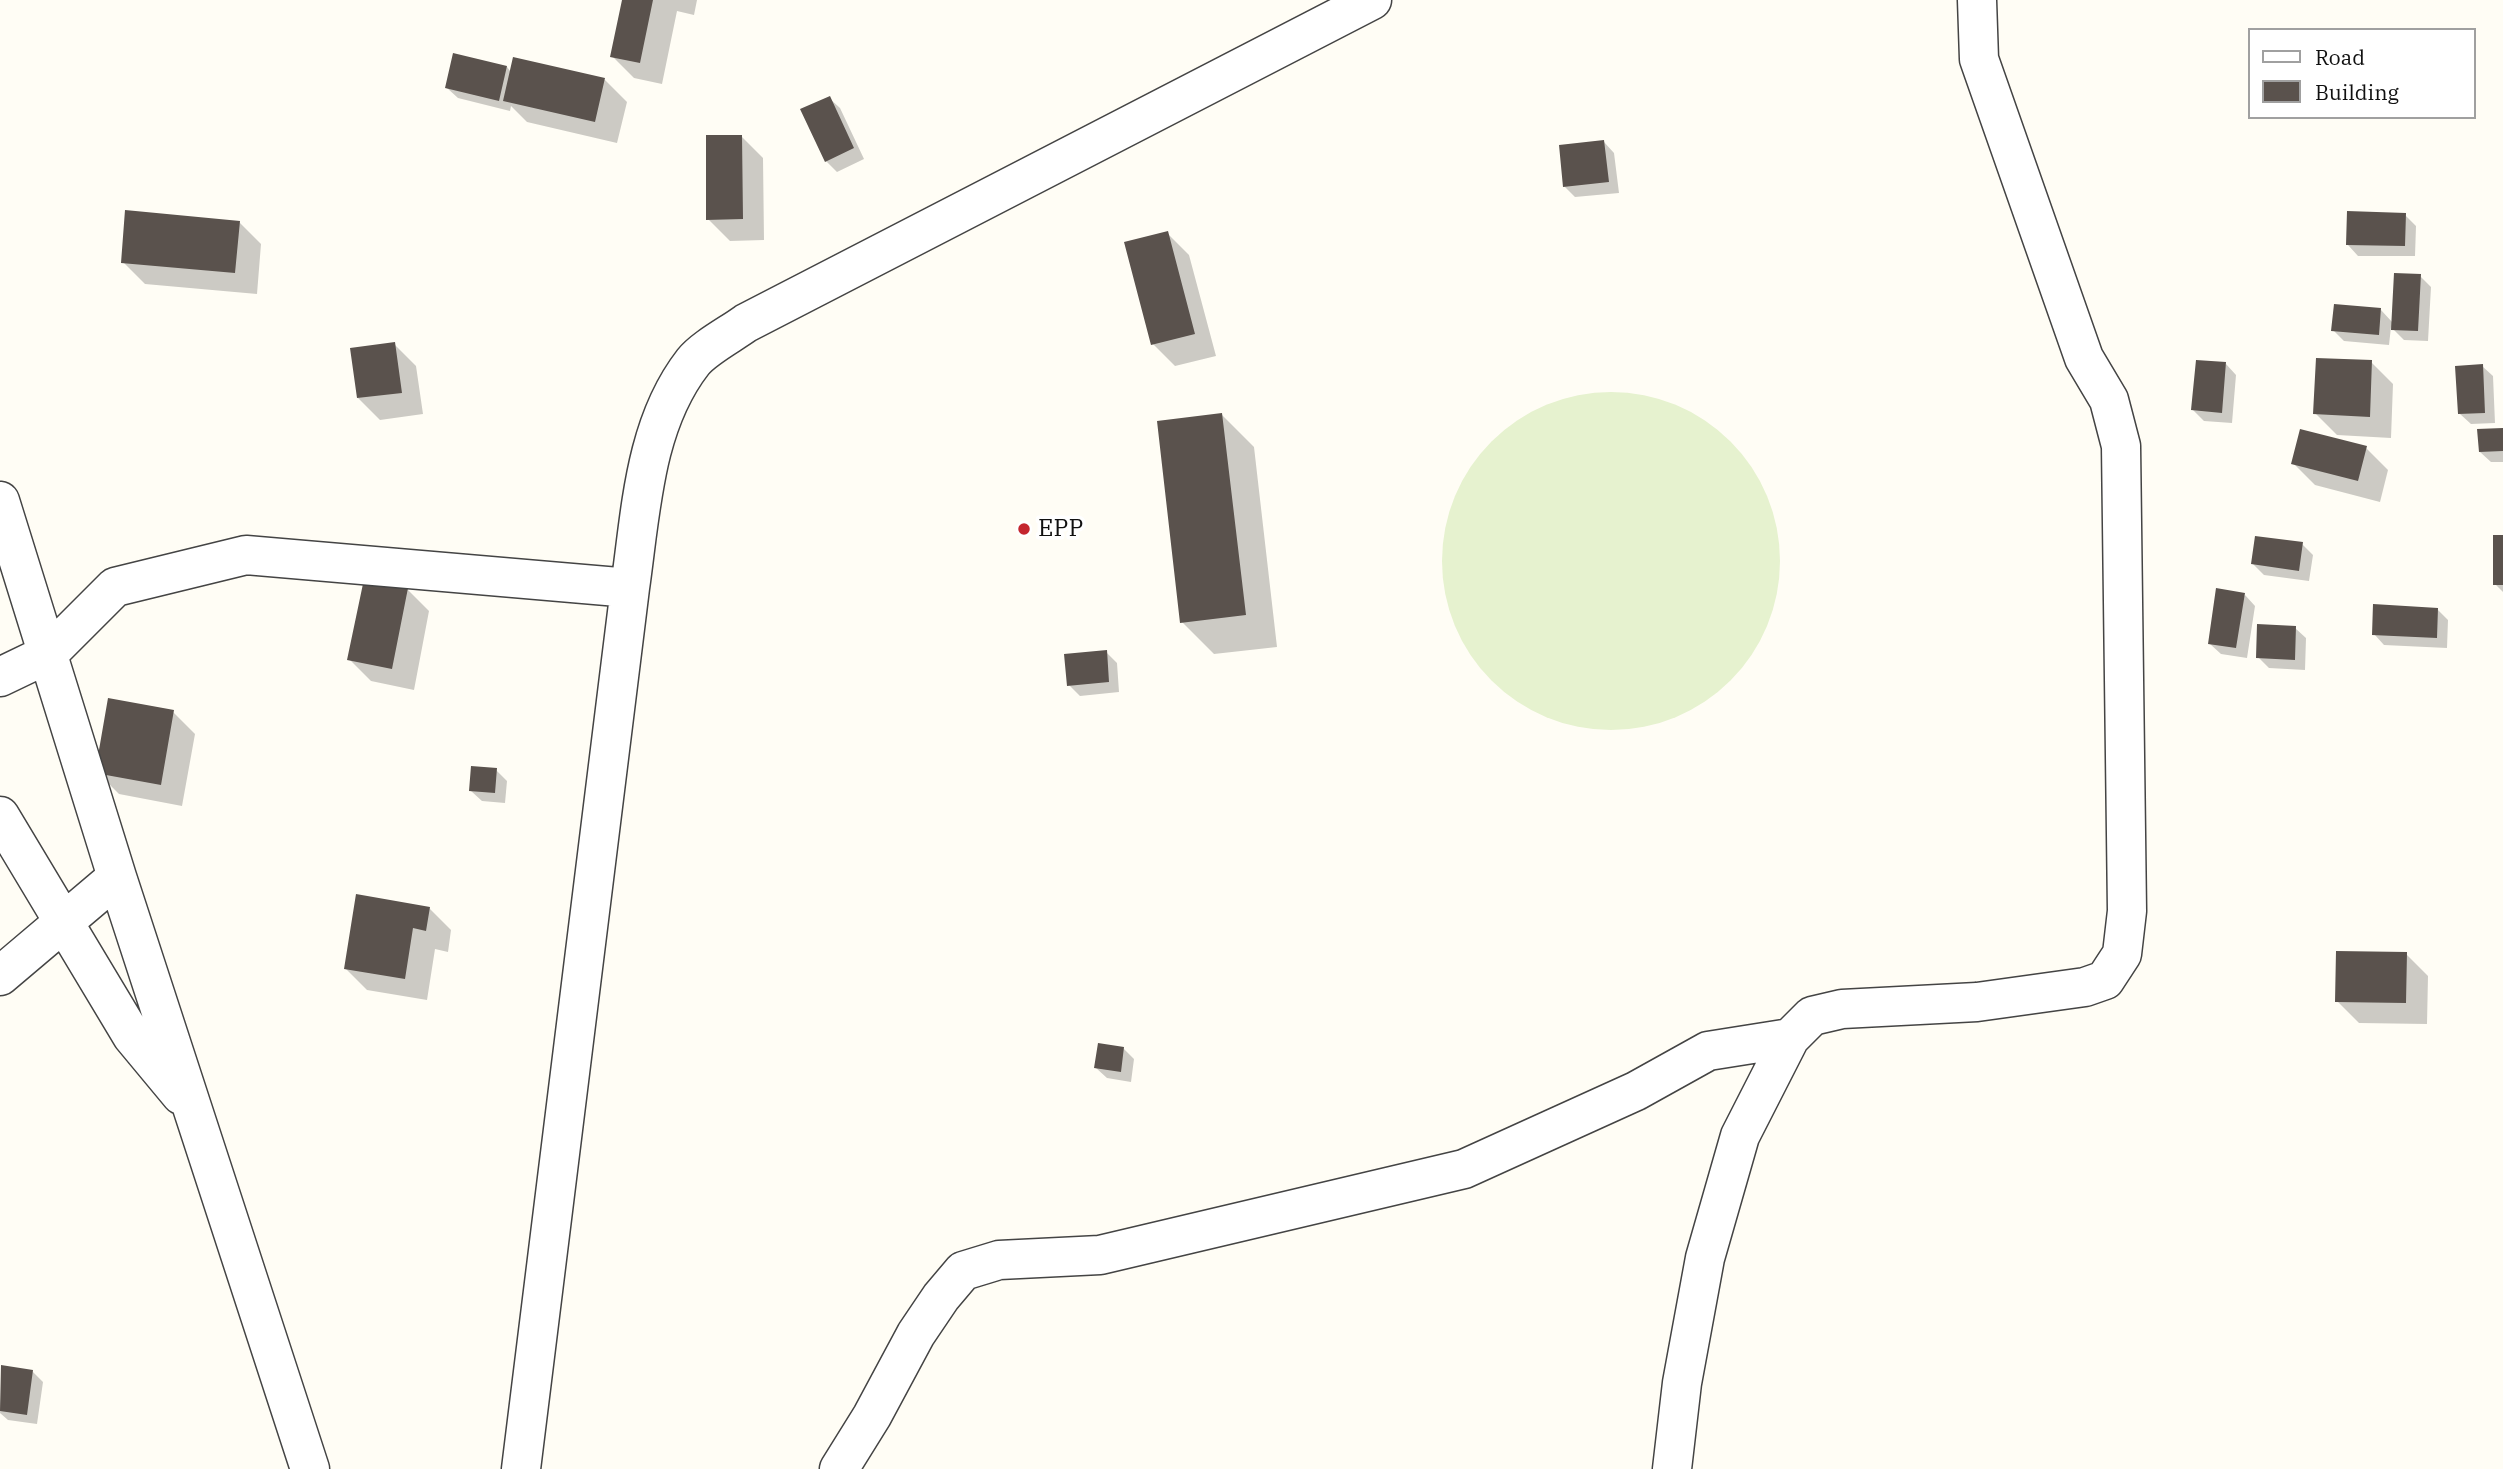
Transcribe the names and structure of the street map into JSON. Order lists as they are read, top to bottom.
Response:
{
  "places": ["EPP"],
  "legend": ["Road", "Building"]
}
